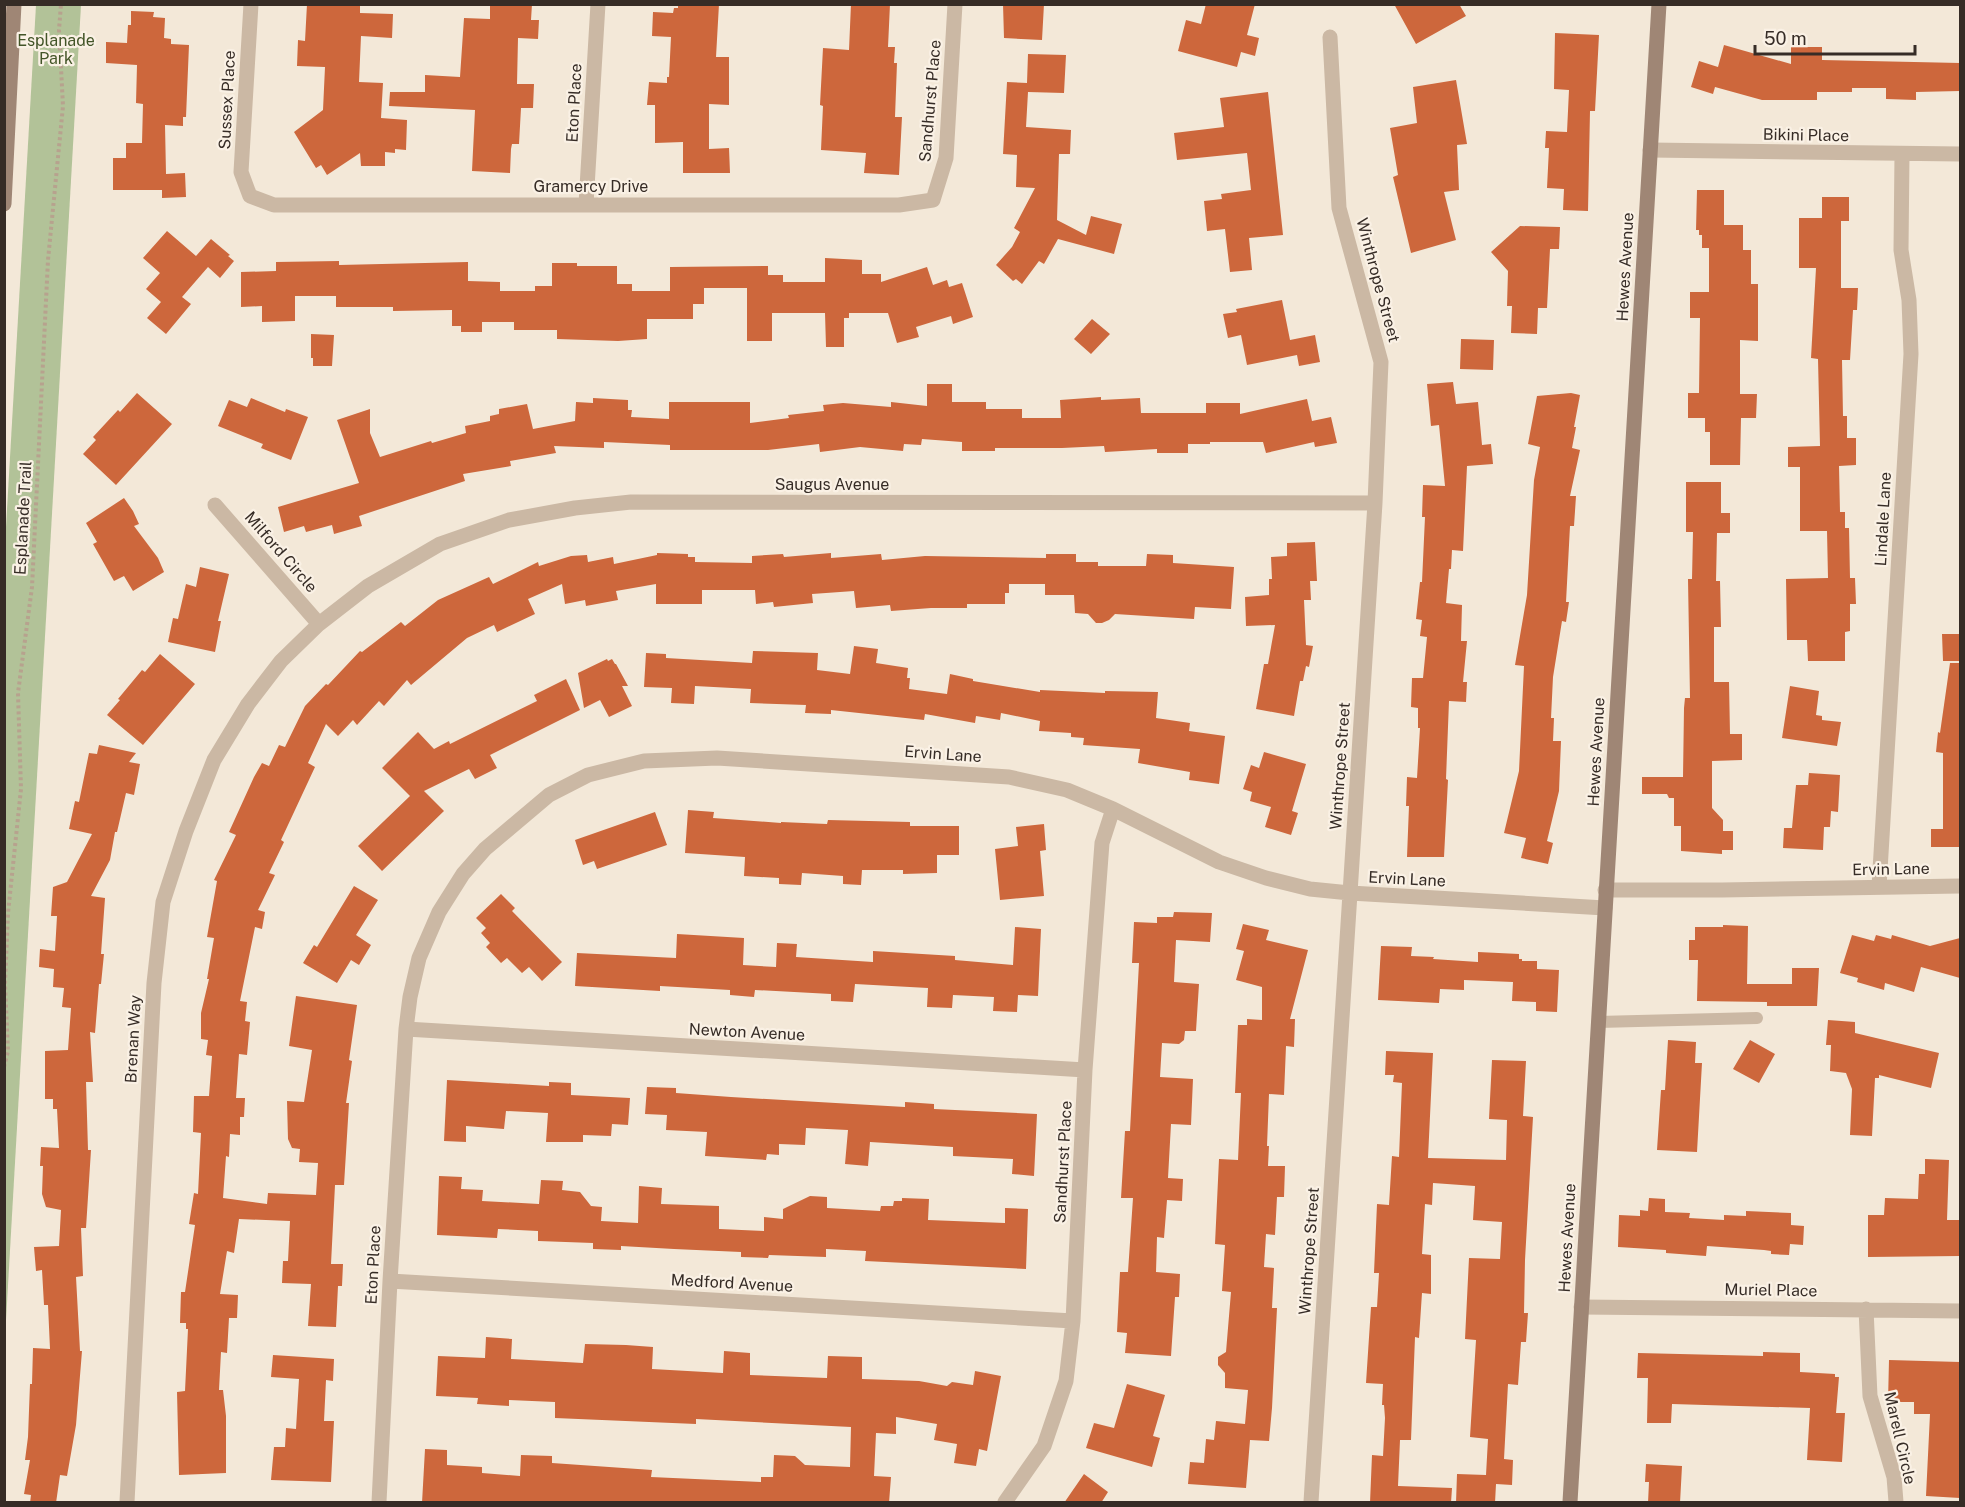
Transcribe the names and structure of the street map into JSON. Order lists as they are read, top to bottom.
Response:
{
  "streets": {
    "street": [
      "Sussex Place",
      "Sandhurst Place",
      "Eton Place",
      "Bikini Place",
      "Gramercy Drive",
      "Hewes Avenue",
      "Winthrope Street",
      "Saugus Avenue",
      "Lindale Lane",
      "Milford Circle",
      "Ervin Lane",
      "Newton Avenue",
      "Brenan Way",
      "Medford Avenue",
      "Muriel Place",
      "Marell Circle"
    ],
    "path": ["Esplanade Trail"]
  },
  "crossings": [
    ["Sussex Place", "Gramercy Drive"],
    ["Sandhurst Place", "Gramercy Drive"],
    ["Sandhurst Place", "Ervin Lane"],
    ["Sandhurst Place", "Newton Avenue"],
    ["Sandhurst Place", "Medford Avenue"],
    ["Eton Place", "Gramercy Drive"],
    ["Eton Place", "Ervin Lane"],
    ["Eton Place", "Newton Avenue"],
    ["Eton Place", "Medford Avenue"],
    ["Bikini Place", "Hewes Avenue"],
    ["Bikini Place", "Lindale Lane"],
    ["Hewes Avenue", "Ervin Lane"],
    ["Hewes Avenue", "Muriel Place"],
    ["Winthrope Street", "Saugus Avenue"],
    ["Winthrope Street", "Ervin Lane"],
    ["Saugus Avenue", "Milford Circle"],
    ["Saugus Avenue", "Brenan Way"],
    ["Lindale Lane", "Ervin Lane"],
    ["Milford Circle", "Brenan Way"],
    ["Ervin Lane", "Newton Avenue"],
    ["Muriel Place", "Marell Circle"]
  ],
  "parks": ["Esplanade Park"],
  "scale_bar": "50 m"
}
